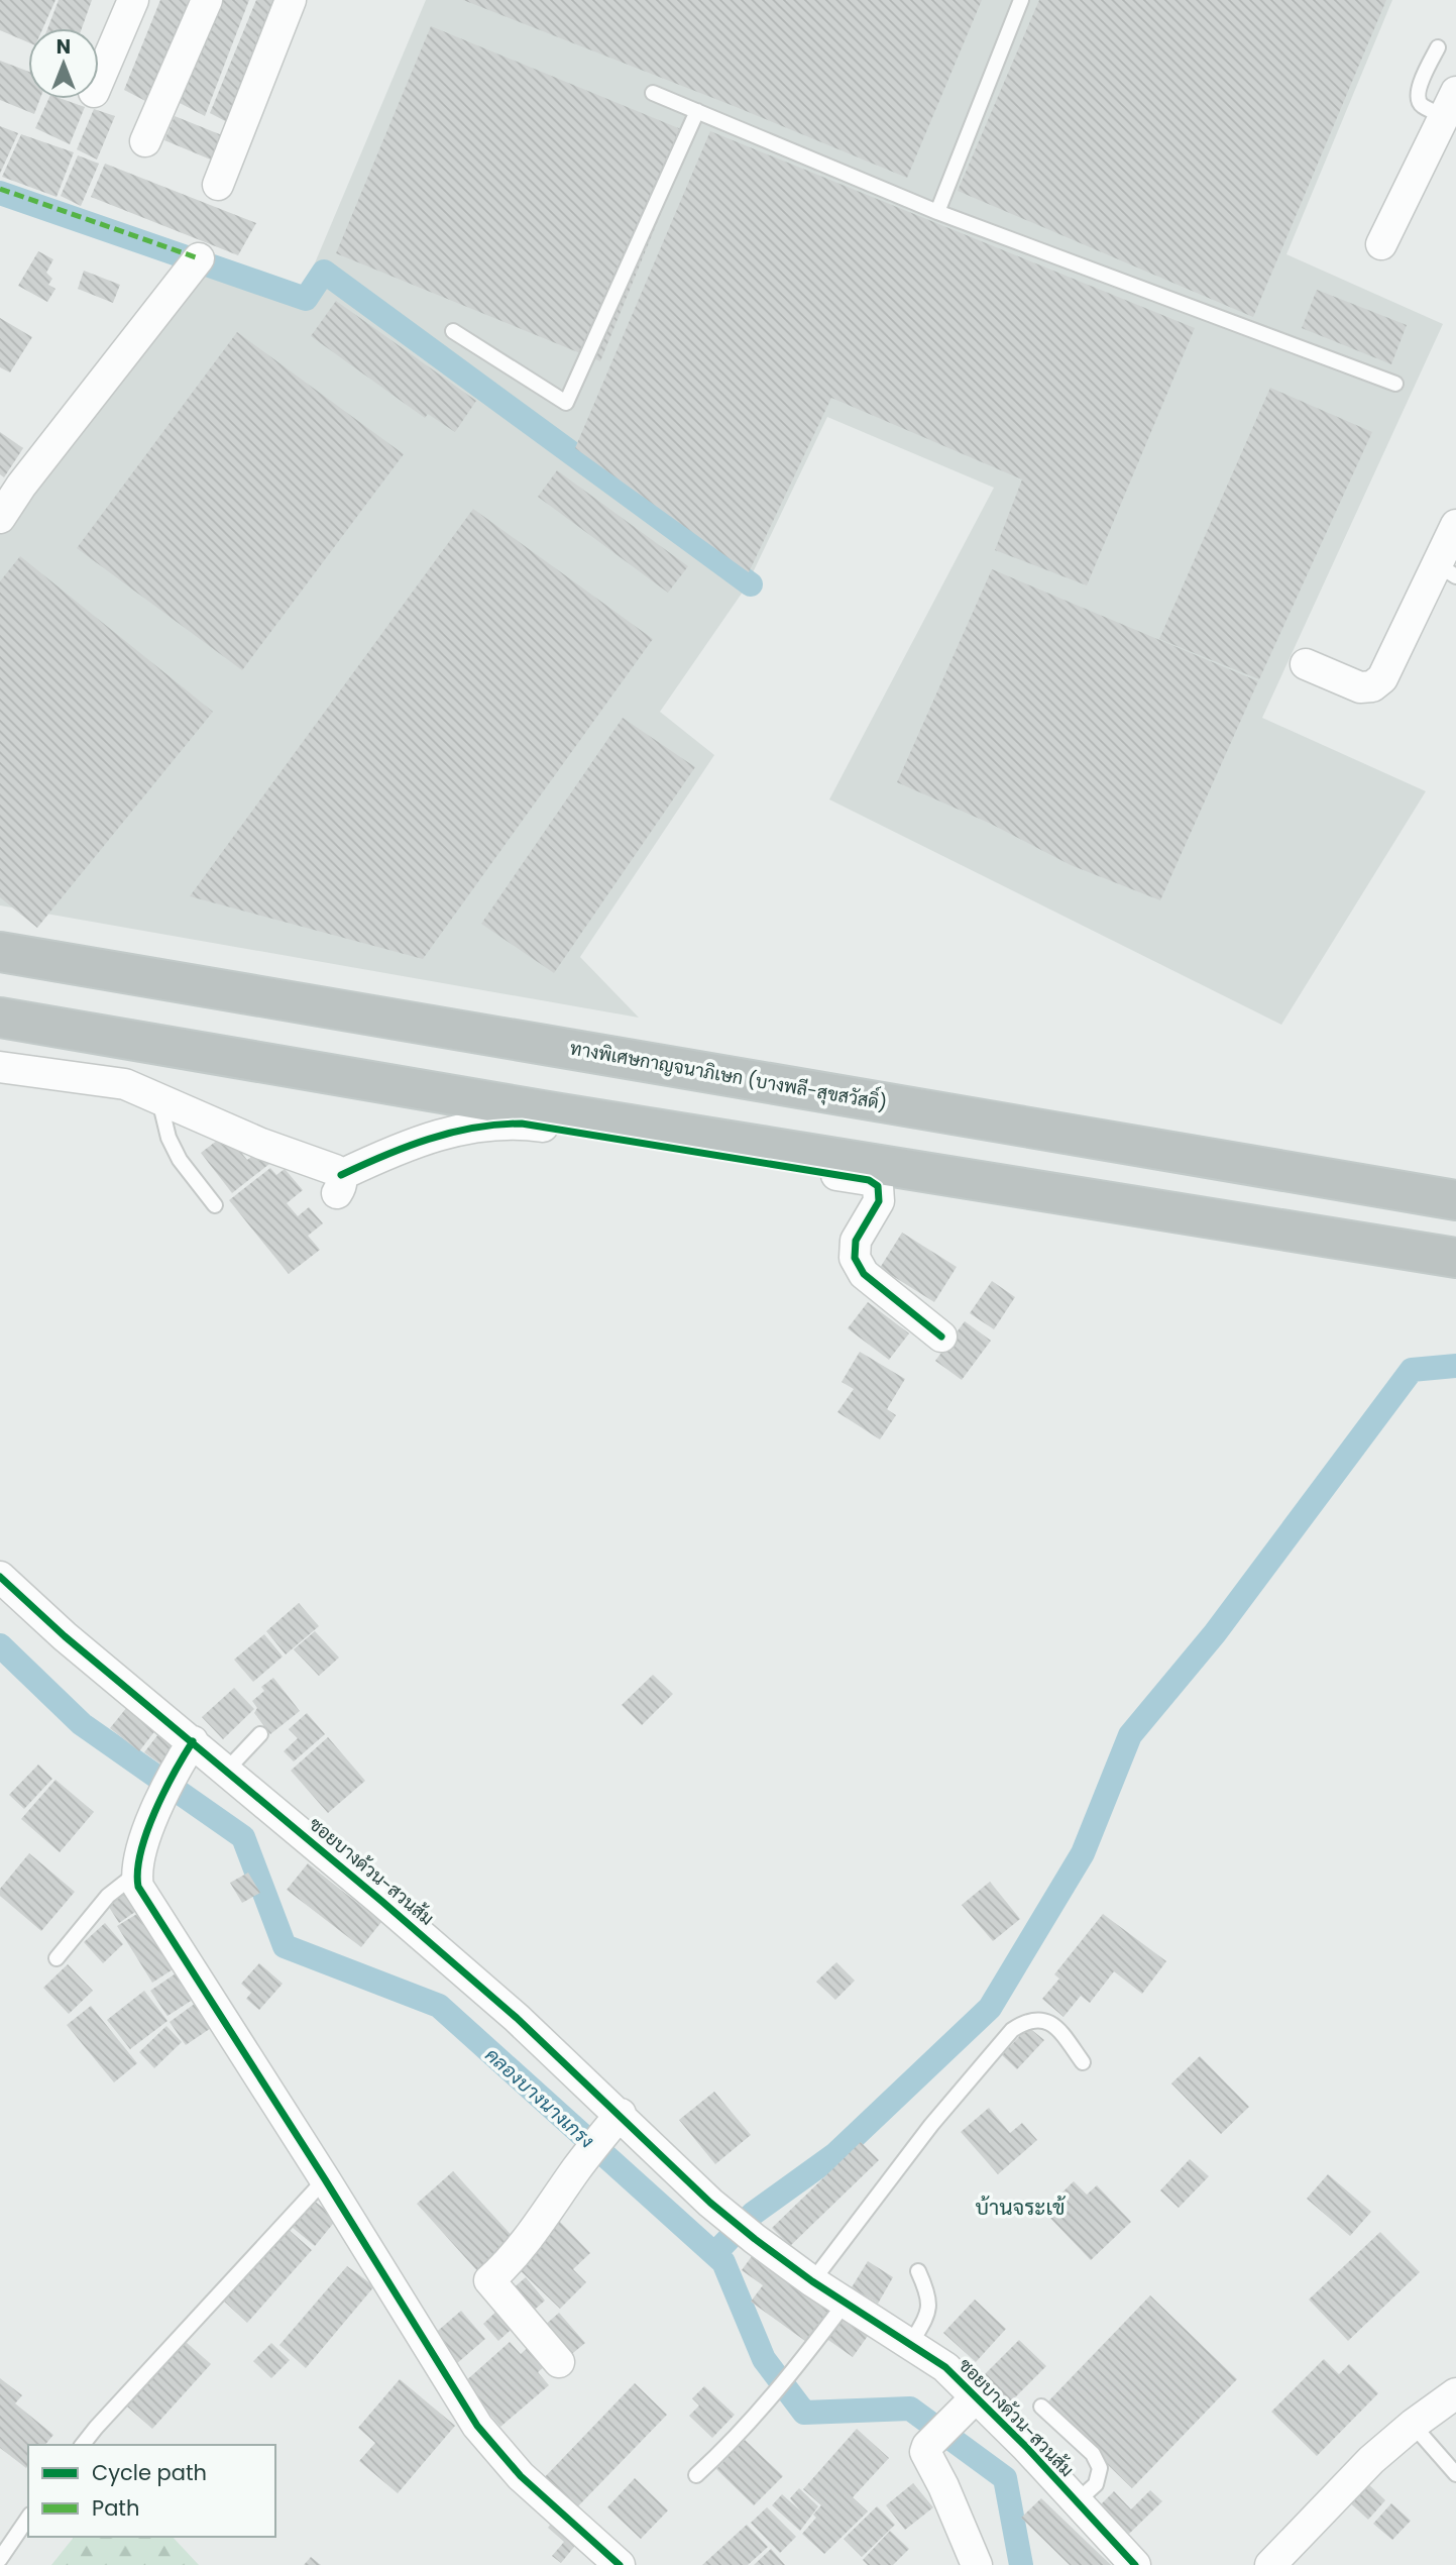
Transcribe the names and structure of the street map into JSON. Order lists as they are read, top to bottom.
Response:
{
  "streets": {
    "highway": ["ทางพิเศษกาญจนาภิเษก (บางพลี-สุขสวัสดิ์)"],
    "street": ["ซอยบางด้วน-สวนส้ม"]
  },
  "districts": ["บ้านจระเข้"],
  "water": ["คลองบางนางเกรง"],
  "legend": ["Cycle path", "Path"],
  "north": "top"
}
